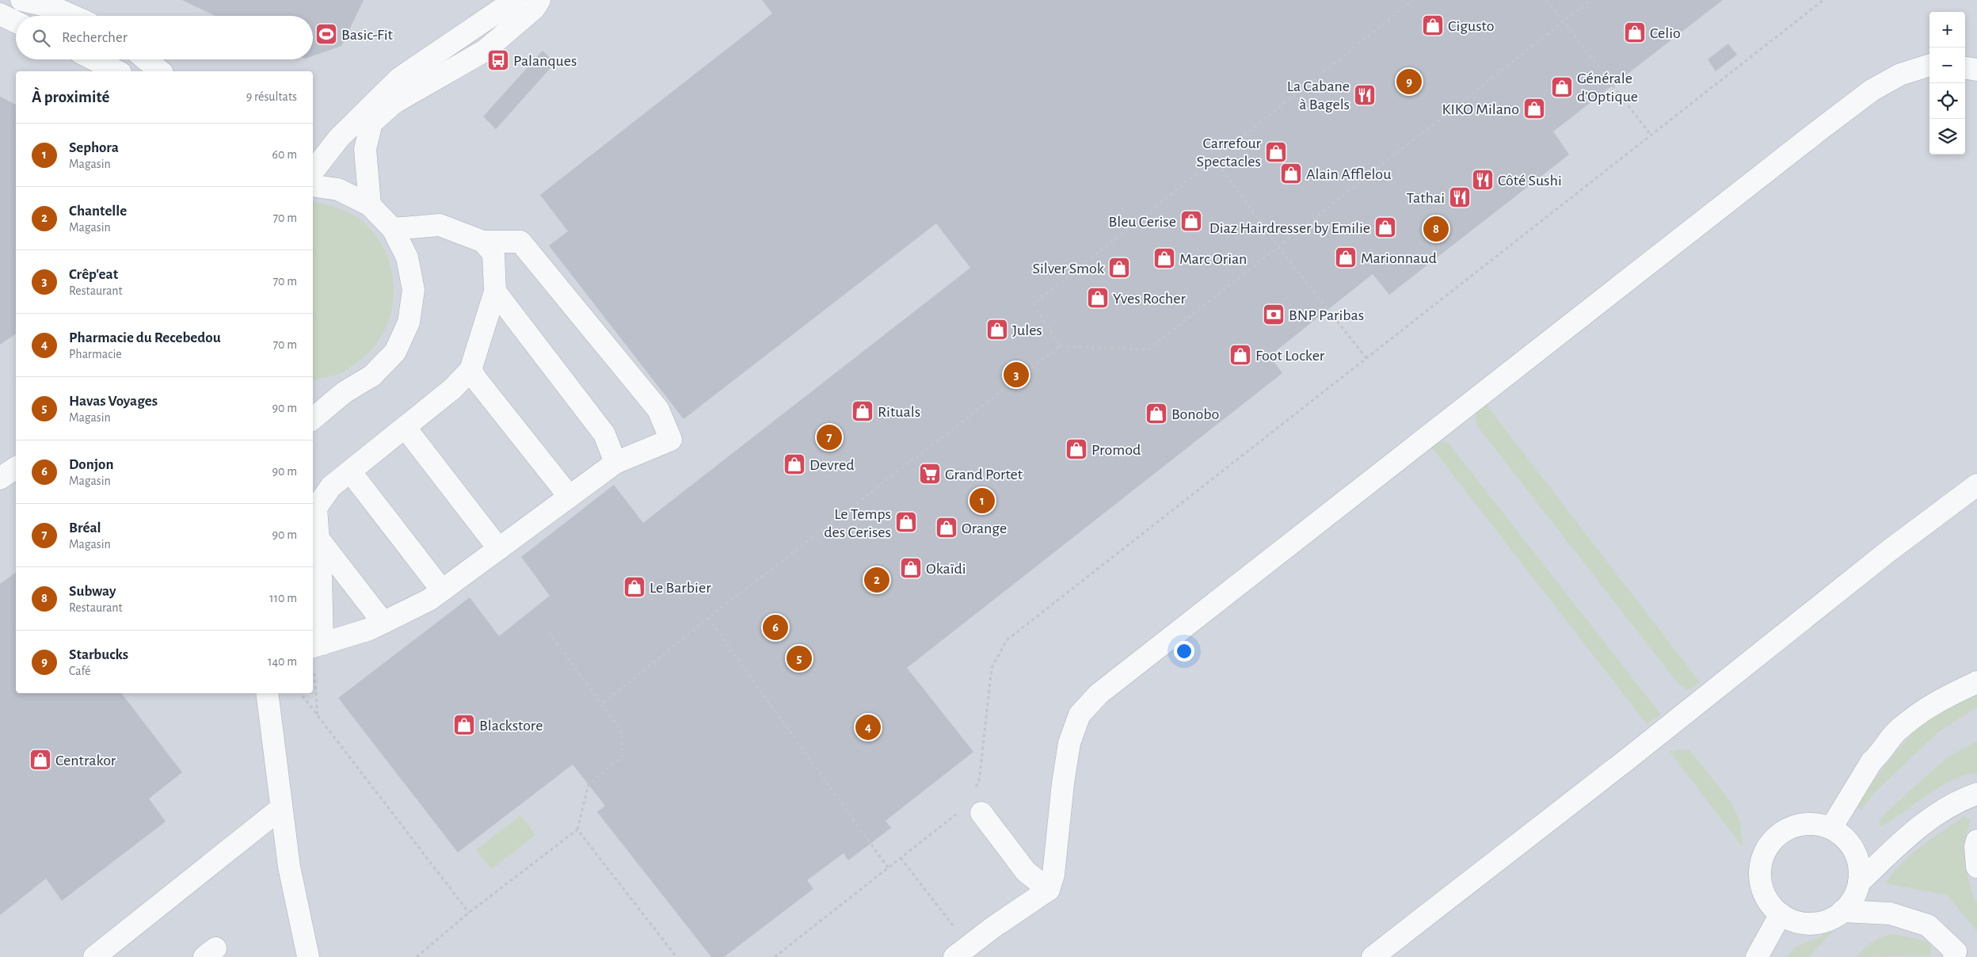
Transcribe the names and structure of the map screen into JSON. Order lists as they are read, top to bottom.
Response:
{
  "places": {
    "shop": [
      "Cigusto",
      "Celio",
      "Générale d'Optique",
      "KIKO Milano",
      "Carrefour Spectacles",
      "Alain Afflelou",
      "Bleu Cerise",
      "Diaz Hairdresser by Emilie",
      "Marionnaud",
      "Marc Orian",
      "Silver Smok",
      "Yves Rocher",
      "Jules",
      "Foot Locker",
      "Rituals",
      "Bonobo",
      "Promod",
      "Devred",
      "Le Temps des Cerises",
      "Orange",
      "Okaïdi",
      "Le Barbier",
      "Blackstore",
      "Centrakor"
    ],
    "sports": ["Basic-Fit"],
    "bus stop": ["Palanques"],
    "restaurant": ["La Cabane à Bagels", "Côté Sushi", "Tathai"],
    "bank": ["BNP Paribas"],
    "supermarket": ["Grand Portet"]
  },
  "page": {
    "map_buttons": ["+", "−"],
    "search": "Rechercher",
    "pins": [
      "9",
      "8",
      "3",
      "7",
      "1",
      "2",
      "6",
      "5",
      "4"
    ],
    "heading": ["À proximité", "9 résultats"],
    "list": [
      {
        "mark": "1",
        "name": "Sephora",
        "note": "Magasin",
        "value": "60 m"
      },
      {
        "mark": "2",
        "name": "Chantelle",
        "note": "Magasin",
        "value": "70 m"
      },
      {
        "mark": "3",
        "name": "Crêp'eat",
        "note": "Restaurant",
        "value": "70 m"
      },
      {
        "mark": "4",
        "name": "Pharmacie du Recebedou",
        "note": "Pharmacie",
        "value": "70 m"
      },
      {
        "mark": "5",
        "name": "Havas Voyages",
        "note": "Magasin",
        "value": "90 m"
      },
      {
        "mark": "6",
        "name": "Donjon",
        "note": "Magasin",
        "value": "90 m"
      },
      {
        "mark": "7",
        "name": "Bréal",
        "note": "Magasin",
        "value": "90 m"
      },
      {
        "mark": "8",
        "name": "Subway",
        "note": "Restaurant",
        "value": "110 m"
      },
      {
        "mark": "9",
        "name": "Starbucks",
        "note": "Café",
        "value": "140 m"
      }
    ]
  }
}
